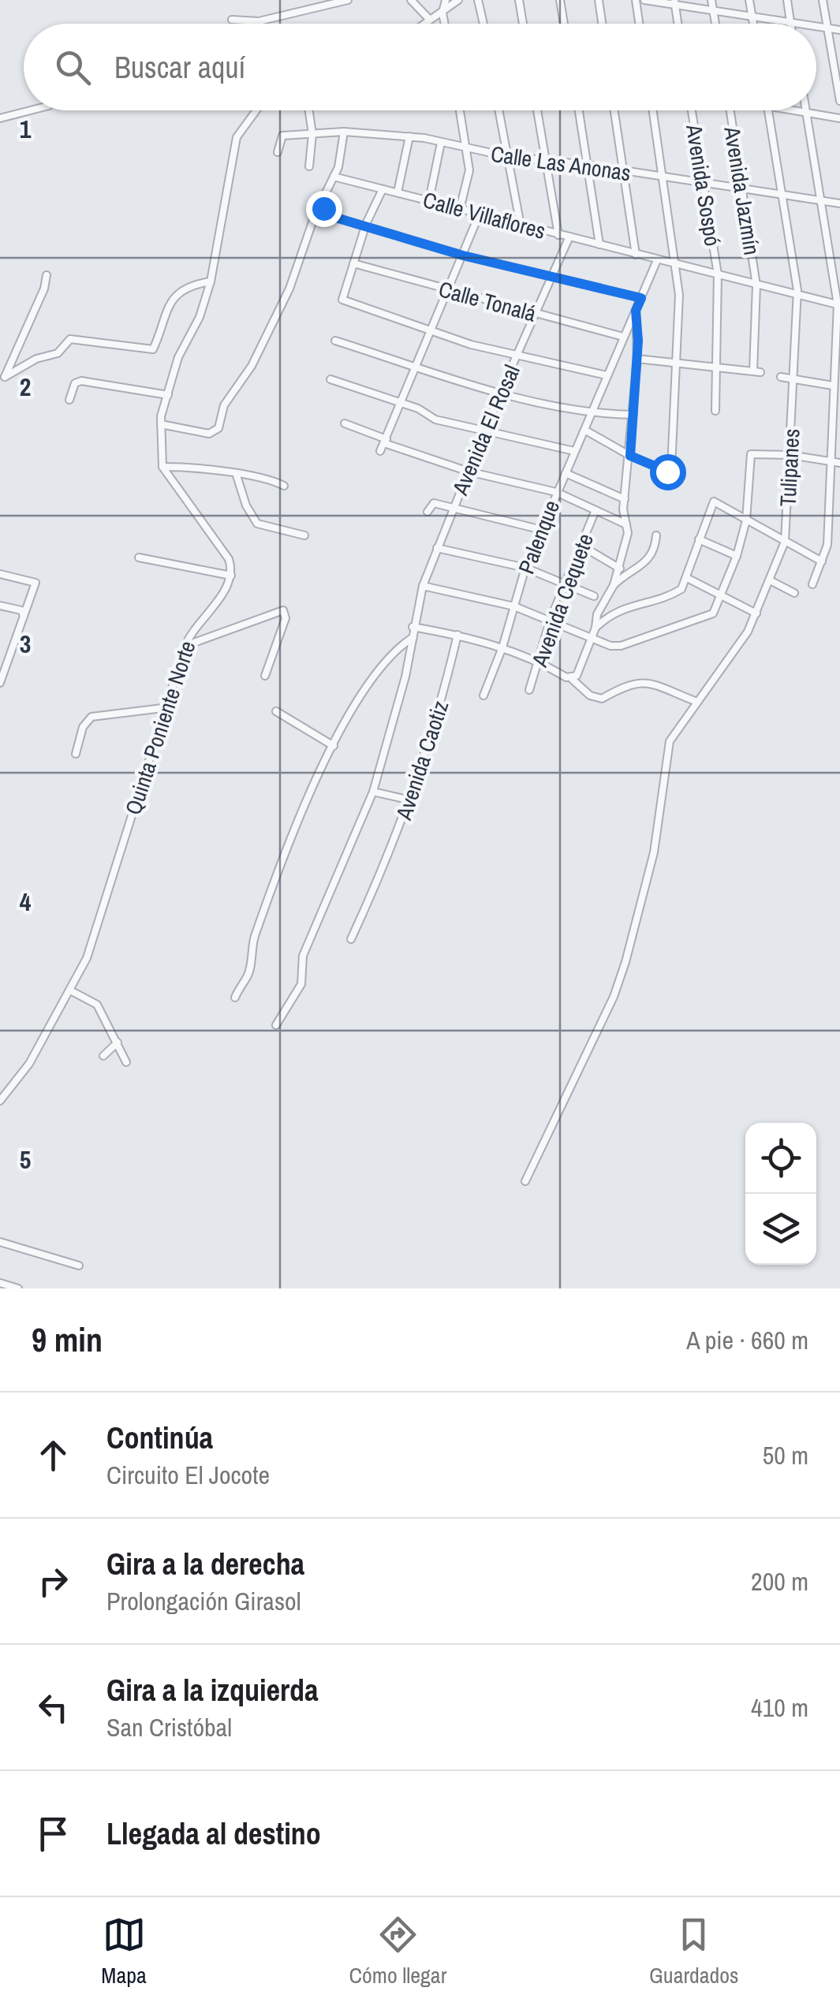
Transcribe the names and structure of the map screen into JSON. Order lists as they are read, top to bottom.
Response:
{
  "streets": {
    "street": [
      "Calle Las Anonas",
      "Avenida Sospó",
      "Avenida Jazmín",
      "Calle Villaflores",
      "Calle Tonalá",
      "Avenida El Rosal",
      "Tulipanes",
      "Palenque",
      "Avenida Cequete",
      "Quinta Poniente Norte",
      "Avenida Caotiz"
    ]
  },
  "crossings": [
    ["Calle Las Anonas", "Avenida Sospó"],
    ["Calle Las Anonas", "Avenida Jazmín"],
    ["Calle Las Anonas", "Tulipanes"],
    ["Avenida Sospó", "Avenida Jazmín"],
    ["Avenida Sospó", "Calle Villaflores"],
    ["Avenida Jazmín", "Calle Villaflores"],
    ["Calle Villaflores", "Avenida El Rosal"],
    ["Calle Villaflores", "Tulipanes"],
    ["Calle Villaflores", "Palenque"],
    ["Calle Tonalá", "Avenida El Rosal"],
    ["Calle Tonalá", "Palenque"]
  ],
  "page": {
    "search": "Buscar aquí",
    "heading": ["9 min", "A pie · 660 m"],
    "list": [
      ["Continúa", "Circuito El Jocote", "50 m"],
      ["Gira a la derecha", "Prolongación Girasol", "200 m"],
      ["Gira a la izquierda", "San Cristóbal", "410 m"],
      "Llegada al destino"
    ],
    "nav": ["Mapa", "Cómo llegar", "Guardados"]
  },
  "grid": {
    "rows": [
      "1",
      "2",
      "3",
      "4",
      "5"
    ]
  }
}
